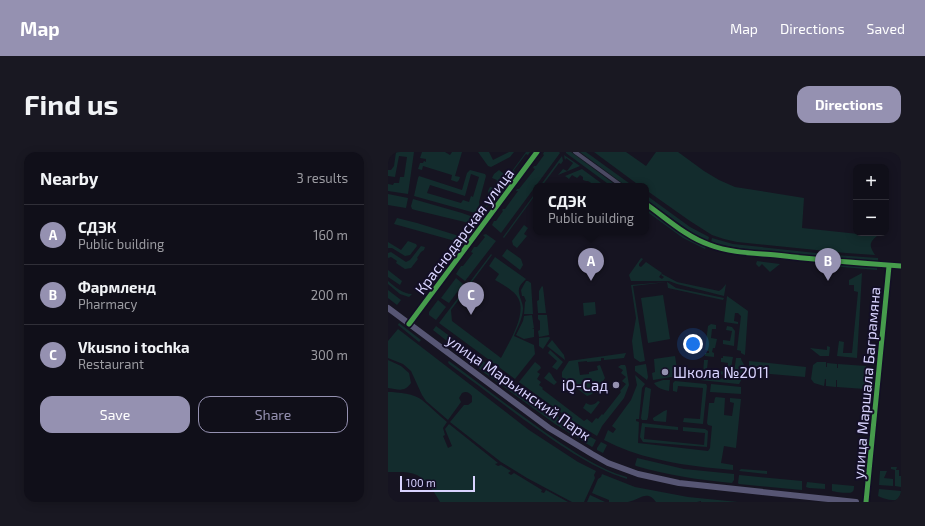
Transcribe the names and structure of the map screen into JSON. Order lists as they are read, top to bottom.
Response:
{
  "streets": {
    "main road": ["Краснодарская улица", "улица Марьинский Парк"],
    "street": ["улица Маршала Баграмяна"]
  },
  "crossings": [
    ["Краснодарская улица", "улица Марьинский Парк"]
  ],
  "places": ["Школа №2011", "iQ-Сад"],
  "scale_bar": "100 m",
  "page": {
    "header": "Map",
    "nav": ["Map", "Directions", "Saved"],
    "buttons": [
      "Directions",
      ["Save", "Share"]
    ],
    "title": "Find us",
    "heading": ["Nearby", "3 results"],
    "map_buttons": ["+", "−"],
    "popup": ["СДЭК", "Public building"],
    "list": [
      {
        "mark": "A",
        "name": "СДЭК",
        "note": "Public building",
        "value": "160 m"
      },
      {
        "mark": "B",
        "name": "Фармленд",
        "note": "Pharmacy",
        "value": "200 m"
      },
      {
        "mark": "C",
        "name": "Vkusno i tochka",
        "note": "Restaurant",
        "value": "300 m"
      }
    ],
    "pins": ["A", "B", "C"],
    "scale": "100 m"
  }
}
